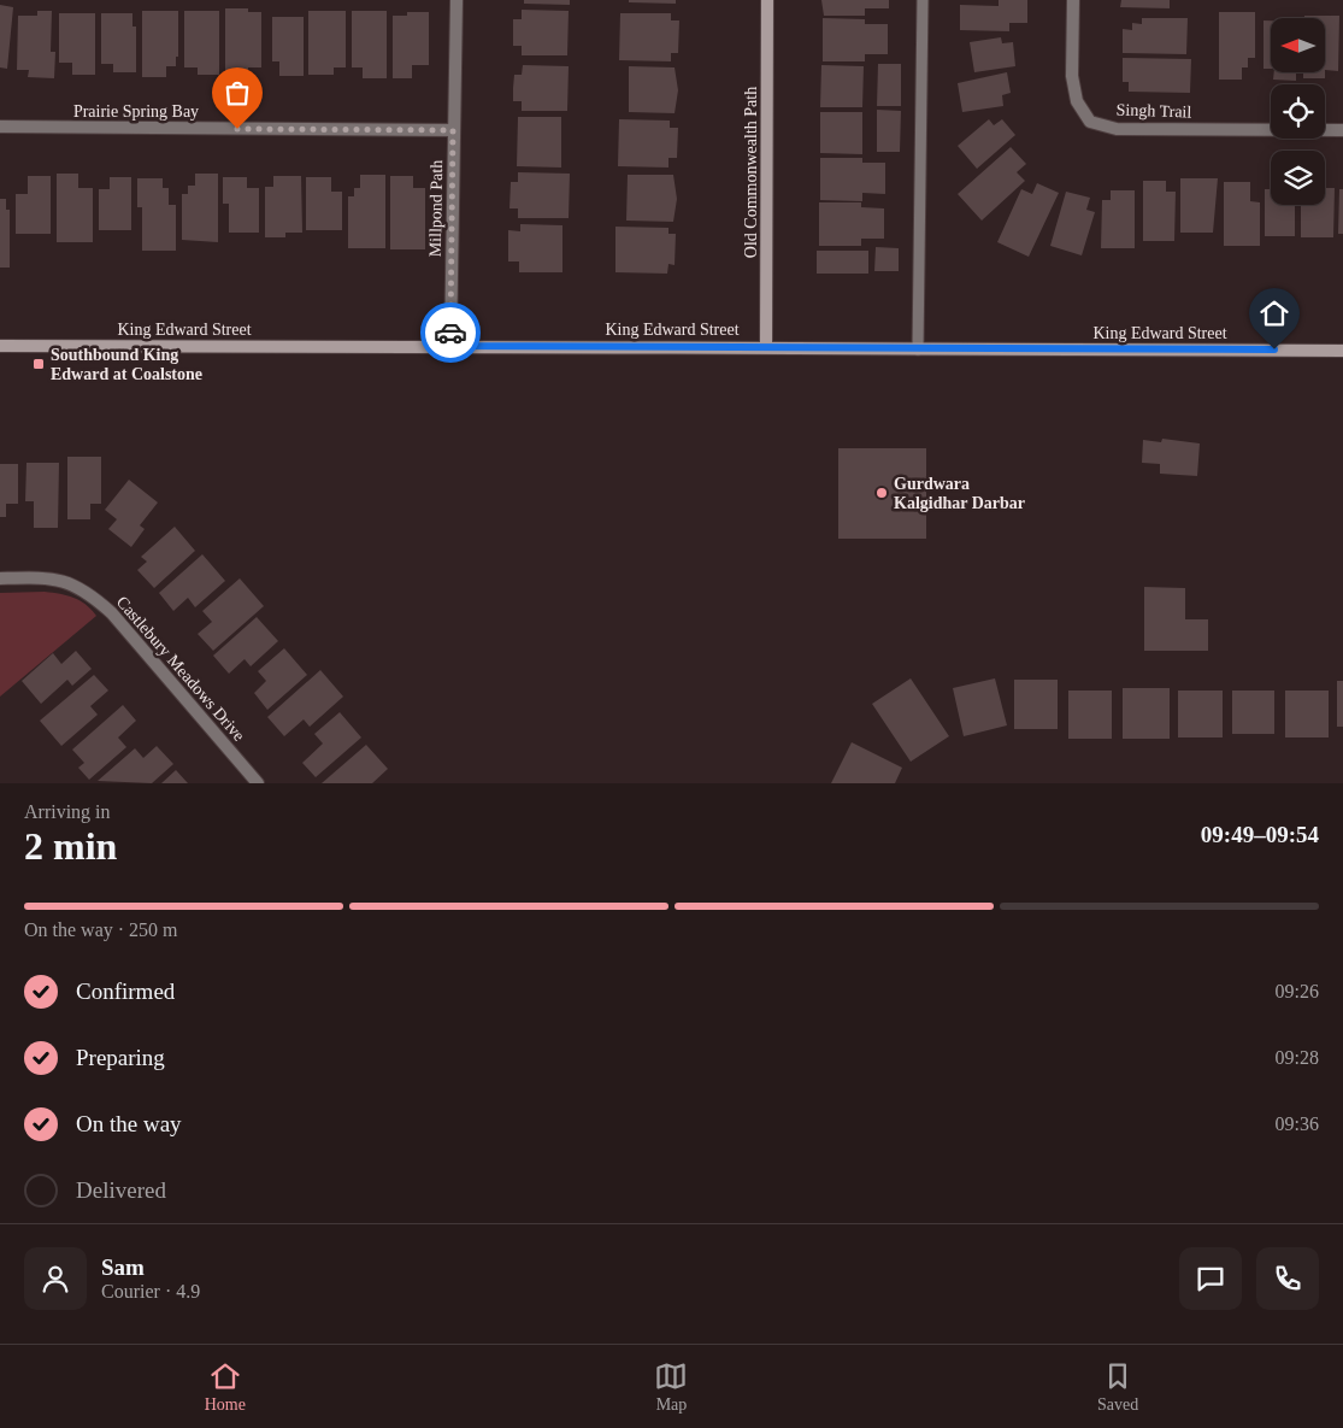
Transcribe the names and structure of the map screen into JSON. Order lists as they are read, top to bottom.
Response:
{
  "streets": {
    "street": [
      "Prairie Spring Bay",
      "Singh Trail",
      "Old Commonwealth Path",
      "Millpond Path",
      "King Edward Street",
      "Castlebury Meadows Drive"
    ]
  },
  "crossings": [
    ["Prairie Spring Bay", "Millpond Path"],
    ["Old Commonwealth Path", "King Edward Street"],
    ["Millpond Path", "King Edward Street"]
  ],
  "places": {
    "transit": ["Southbound King Edward at Coalstone"],
    "other": ["Gurdwara Kalgidhar Darbar"]
  },
  "north": "left",
  "page": {
    "heading": ["2 min", "Arriving in", "09:49–09:54"],
    "panel": ["Sam", "Courier · 4.9"],
    "bar": "On the way · 250 m",
    "list": [
      ["Confirmed", "09:26"],
      ["Preparing", "09:28"],
      ["On the way", "09:36"],
      "Delivered"
    ],
    "tabs": ["Home", "Map", "Saved"]
  }
}
